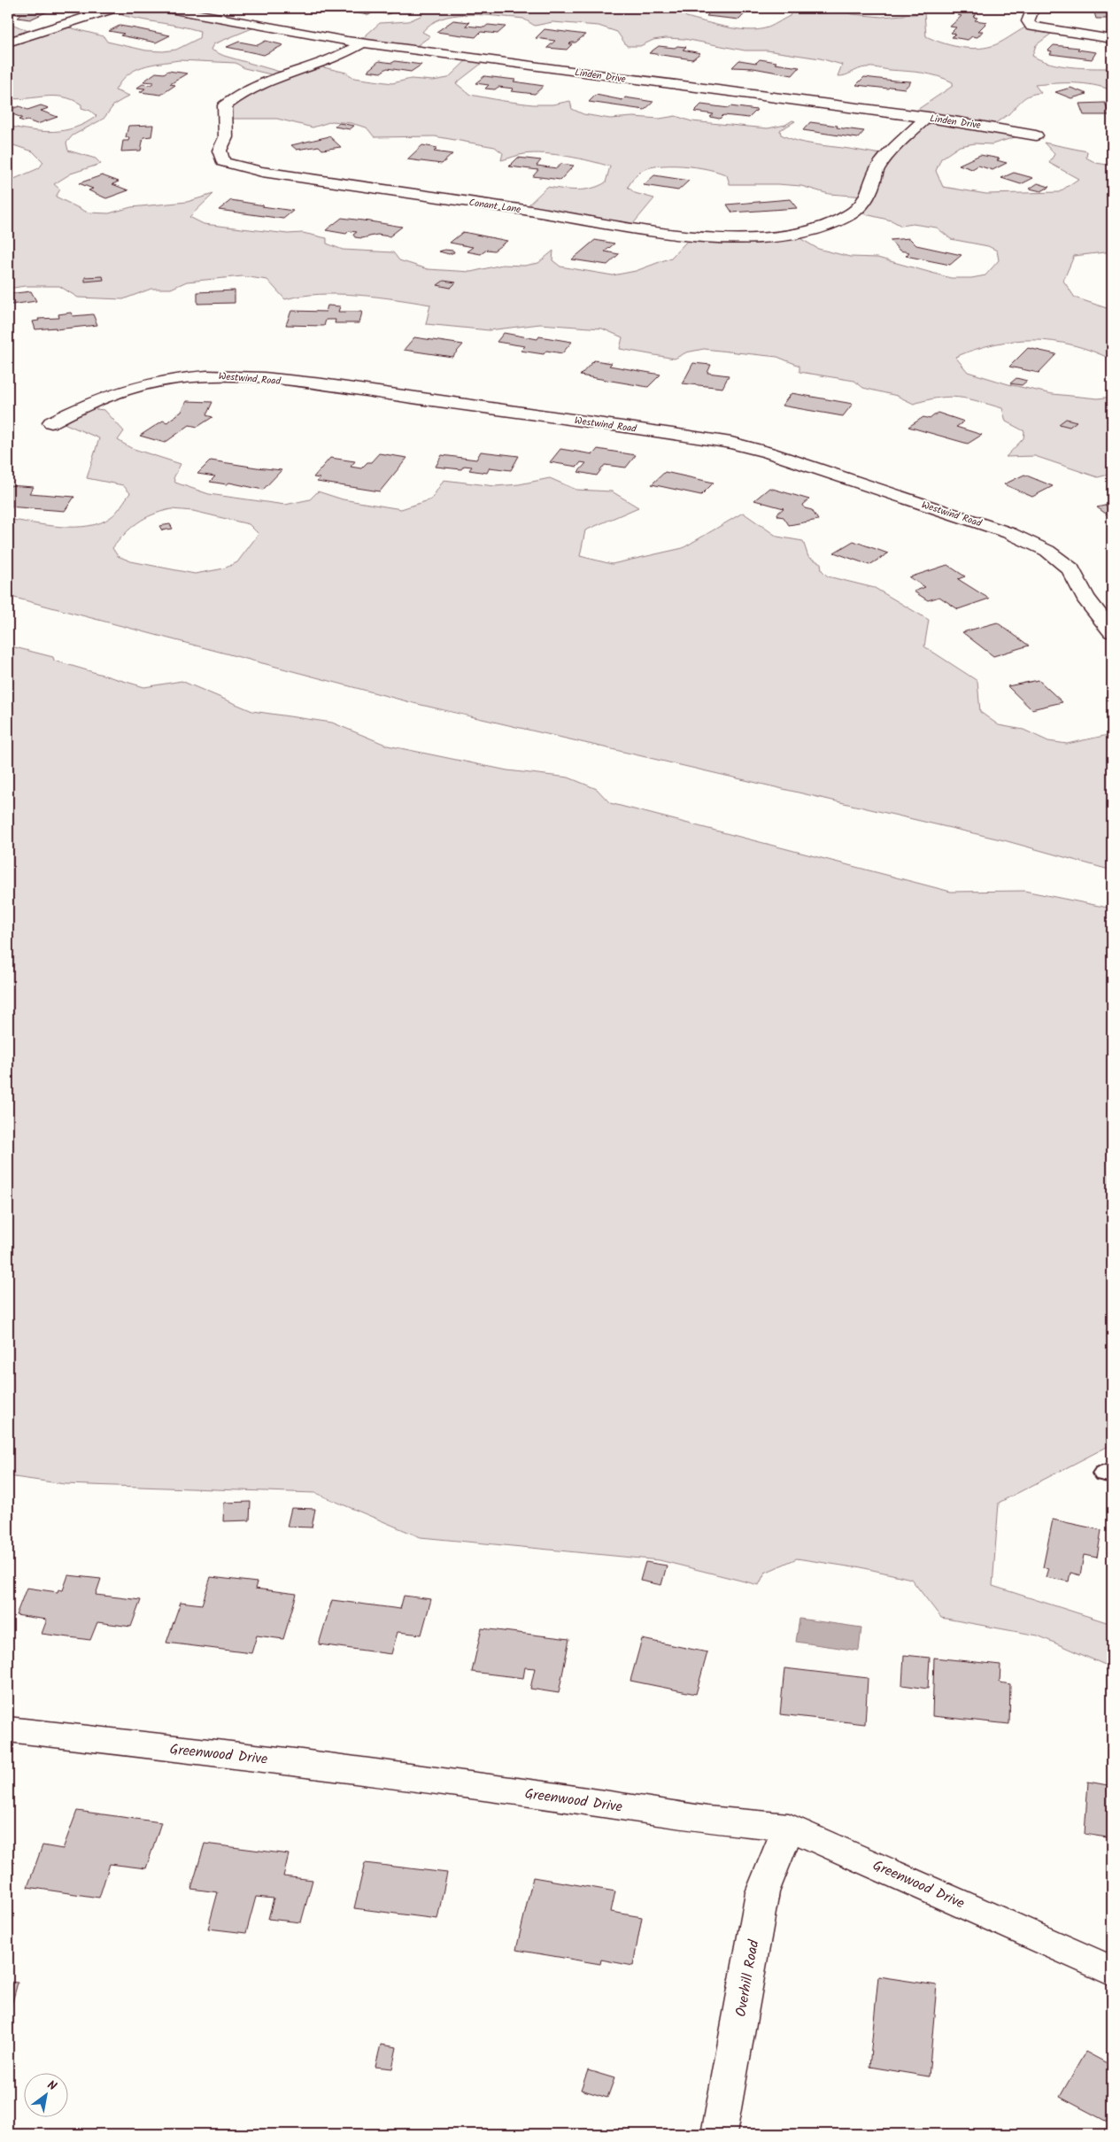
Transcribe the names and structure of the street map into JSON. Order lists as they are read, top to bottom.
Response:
{
  "streets": {
    "street": [
      "Linden Drive",
      "Conant Lane",
      "Westwind Road",
      "Greenwood Drive",
      "Overhill Road"
    ]
  },
  "crossings": [
    ["Linden Drive", "Conant Lane"],
    ["Greenwood Drive", "Overhill Road"]
  ],
  "north": "top right"
}
